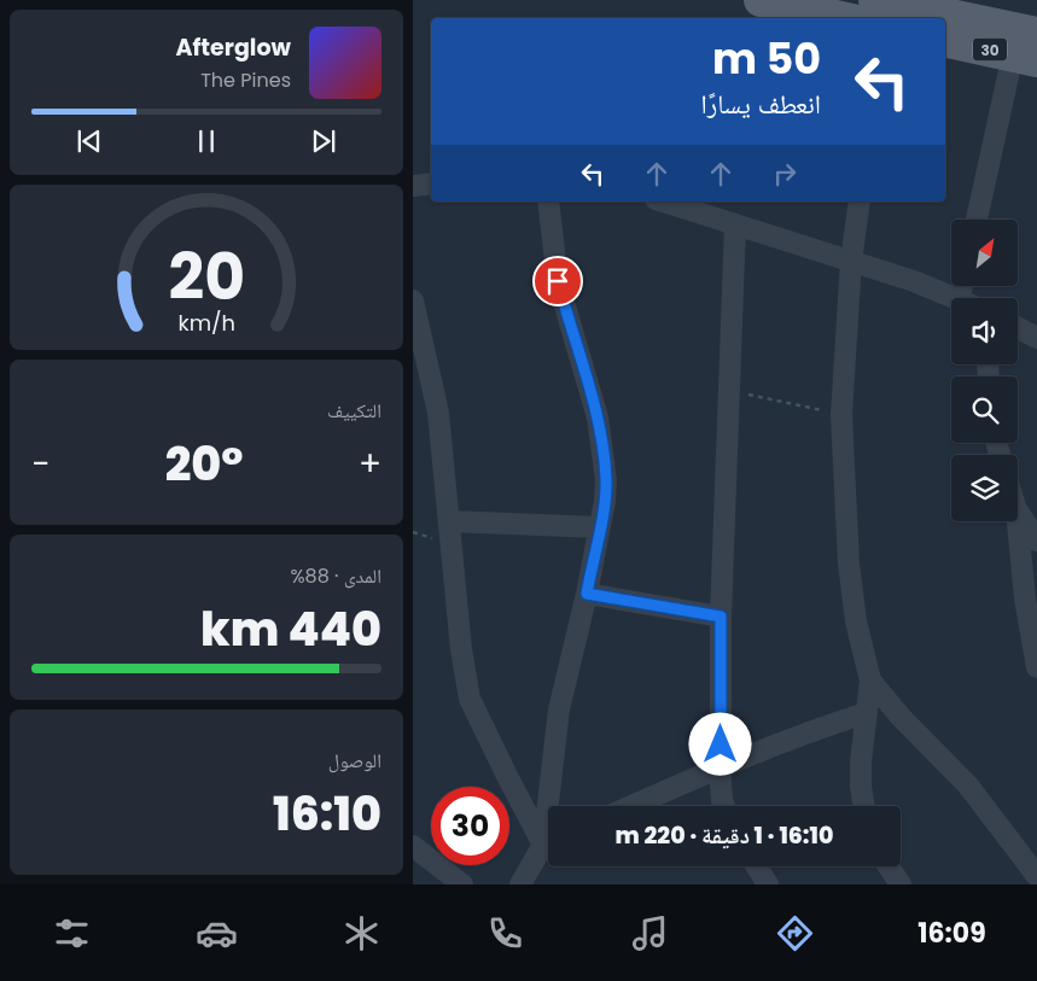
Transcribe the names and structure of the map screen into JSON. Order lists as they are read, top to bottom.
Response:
{
  "streets": {
    "main road": ["30"]
  },
  "north": "top right",
  "page": {
    "turn": ["50 m", "انعطف يسارًا"],
    "song": ["Afterglow", "The Pines"],
    "tile": [
      "التكييف",
      ["المدى · 88%", "440 km"],
      ["الوصول", "16:10"]
    ],
    "heat": ["−", "20°", "+"],
    "limit": "30",
    "trip": "16:10 · 1 دقيقة · 220 m",
    "tabs": "16:09",
    "gauge": ["20", "km/h"]
  }
}
